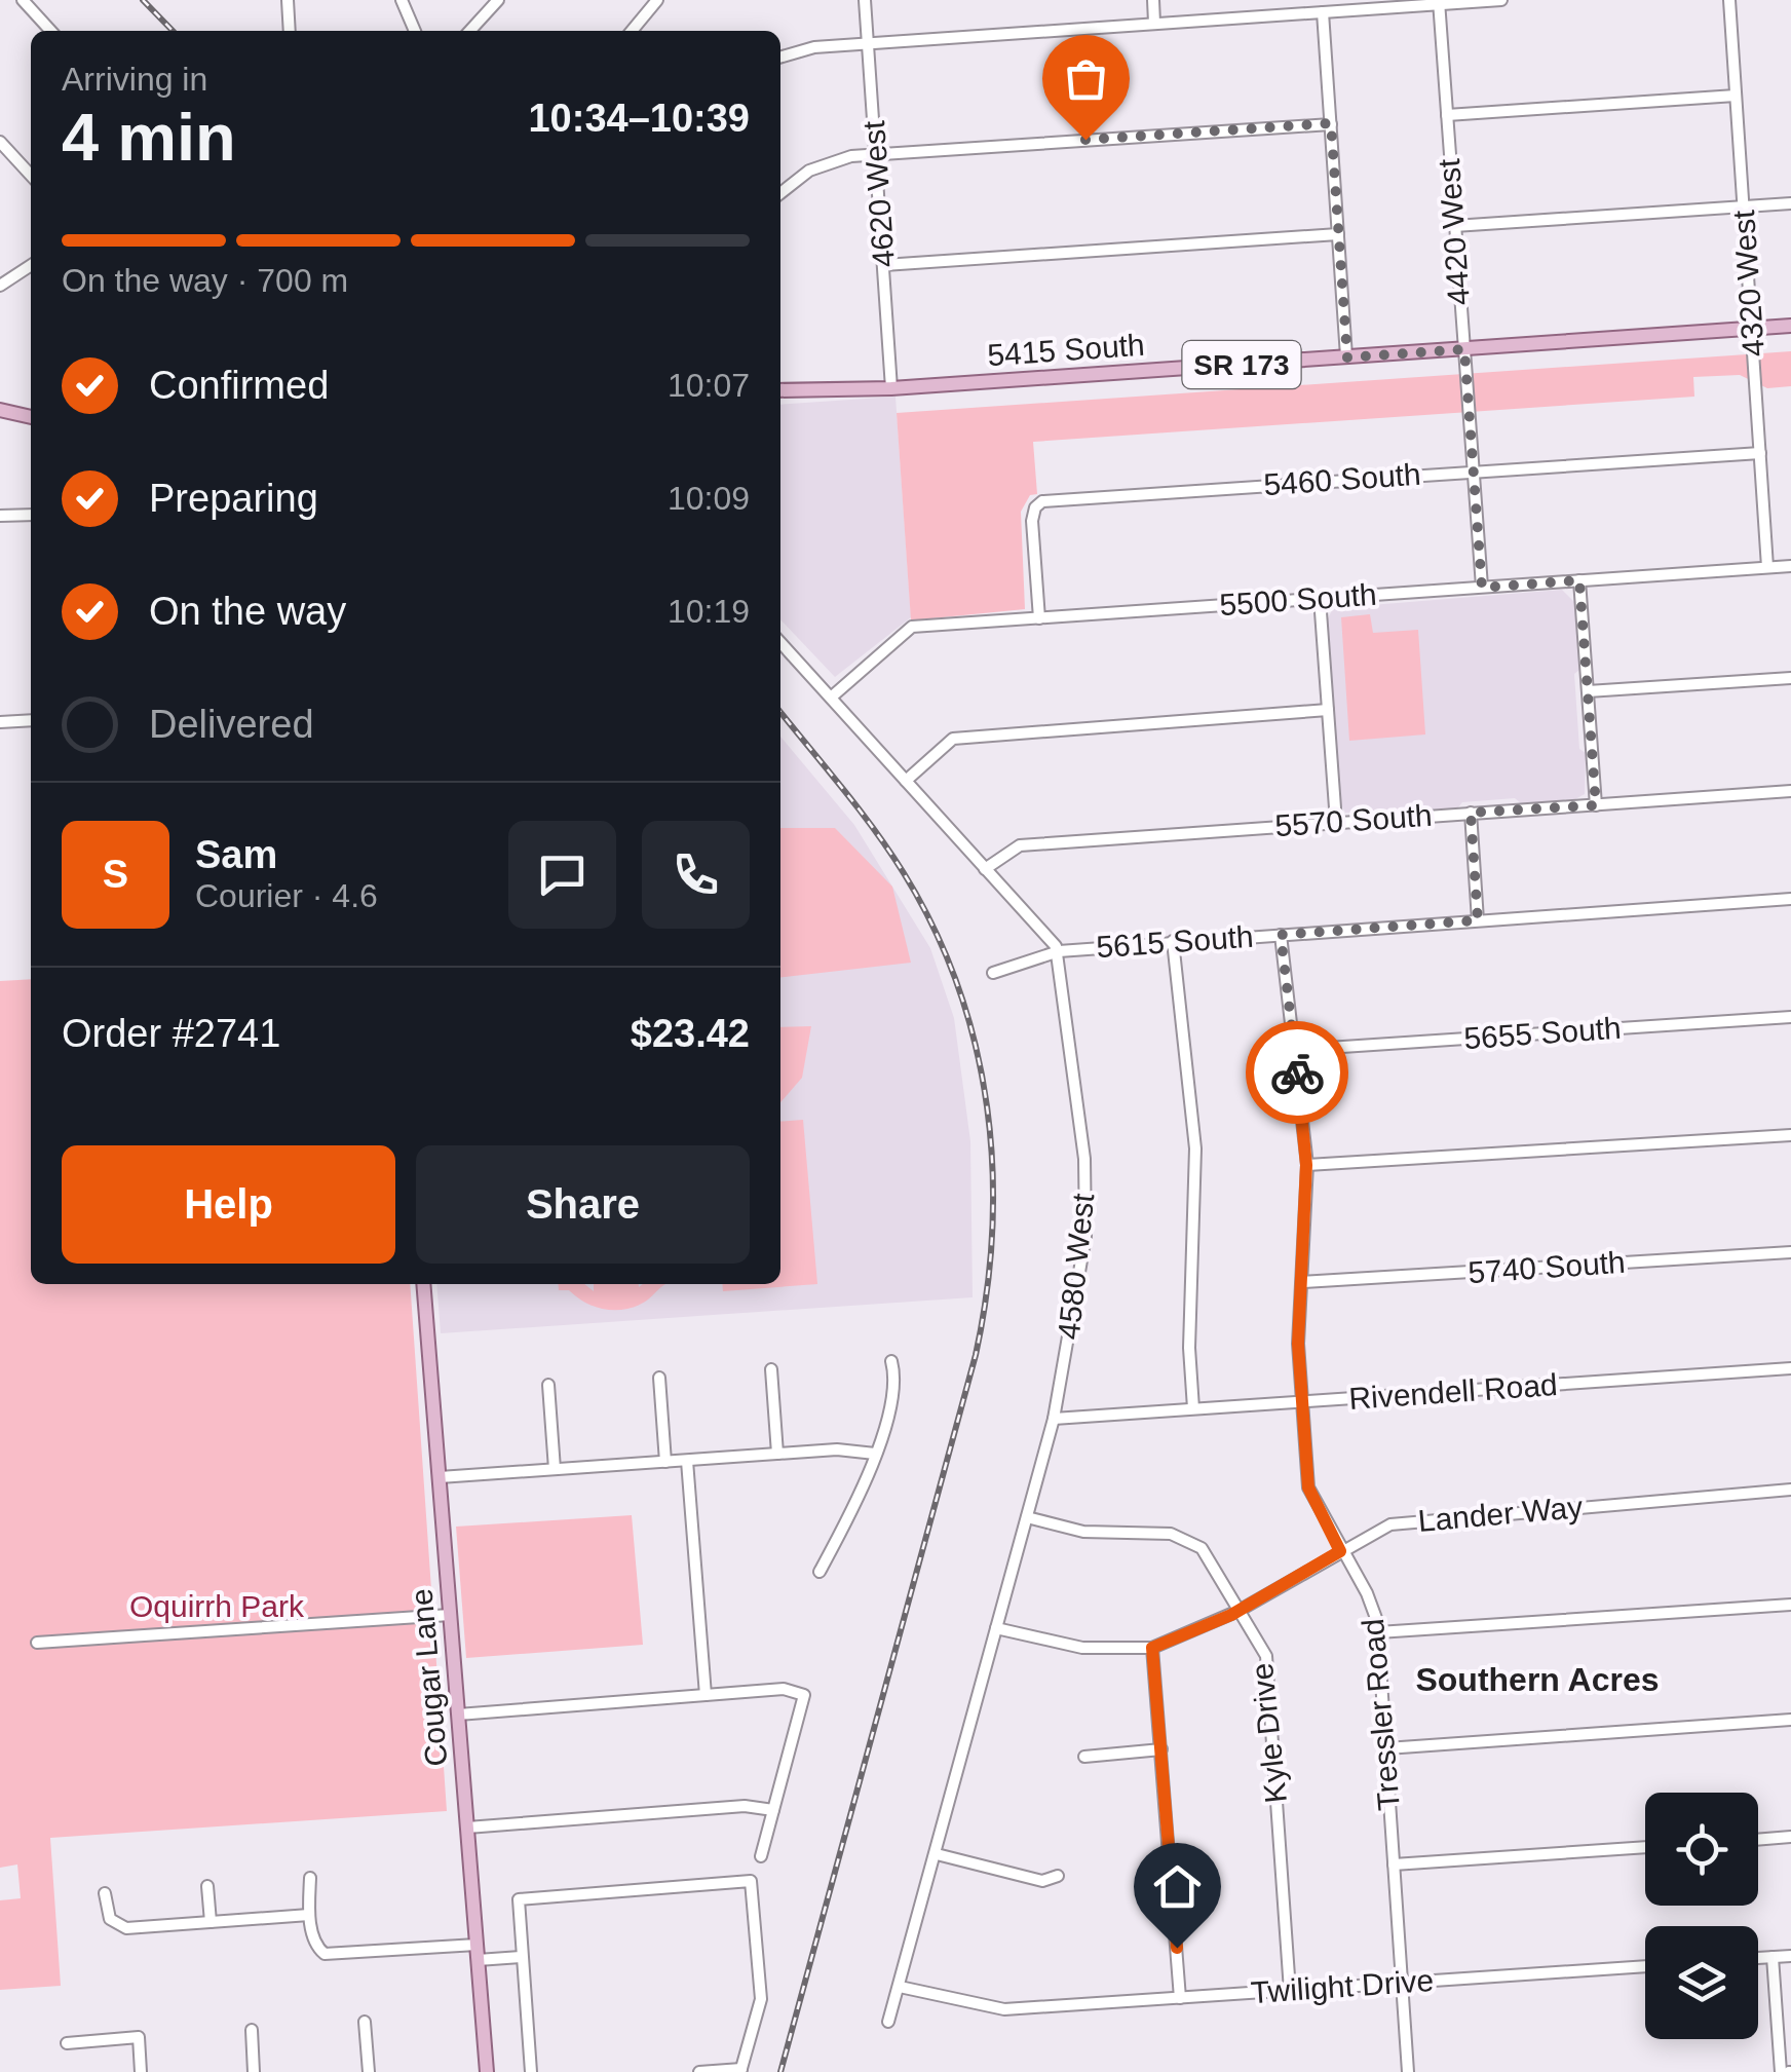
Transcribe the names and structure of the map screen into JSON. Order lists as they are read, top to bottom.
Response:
{
  "streets": {
    "main road": ["5415 South", "SR 173", "Cougar Lane"],
    "street": [
      "4620 West",
      "4420 West",
      "4320 West",
      "5460 South",
      "5500 South",
      "5570 South",
      "5615 South",
      "5655 South",
      "4580 West",
      "5740 South",
      "Rivendell Road",
      "Lander Way",
      "Tressler Road",
      "Kyle Drive",
      "Twilight Drive"
    ]
  },
  "crossings": [
    ["4620 West", "5415 South"],
    ["4420 West", "5415 South"],
    ["4420 West", "5460 South"],
    ["4420 West", "5500 South"],
    ["4320 West", "5415 South"],
    ["4320 West", "5460 South"],
    ["4320 West", "5500 South"],
    ["5460 South", "5500 South"],
    ["5615 South", "4580 West"],
    ["5615 South", "Tressler Road"],
    ["5655 South", "Tressler Road"],
    ["4580 West", "Rivendell Road"],
    ["4580 West", "Lander Way"],
    ["4580 West", "Kyle Drive"],
    ["4580 West", "Twilight Drive"],
    ["5740 South", "Tressler Road"],
    ["Rivendell Road", "Tressler Road"],
    ["Lander Way", "Tressler Road"],
    ["Lander Way", "Kyle Drive"],
    ["Tressler Road", "Twilight Drive"],
    ["Kyle Drive", "Twilight Drive"]
  ],
  "districts": ["Southern Acres"],
  "parks": ["Oquirrh Park"],
  "page": {
    "heading": ["4 min", "Arriving in", "10:34–10:39"],
    "panel": [
      "Sam",
      "Courier · 4.6",
      "Order #2741",
      "$23.42"
    ],
    "bar": "On the way · 700 m",
    "list": [
      ["Confirmed", "10:07"],
      ["Preparing", "10:09"],
      ["On the way", "10:19"],
      "Delivered"
    ],
    "round": "S",
    "buttons": ["Help", "Share"]
  }
}
